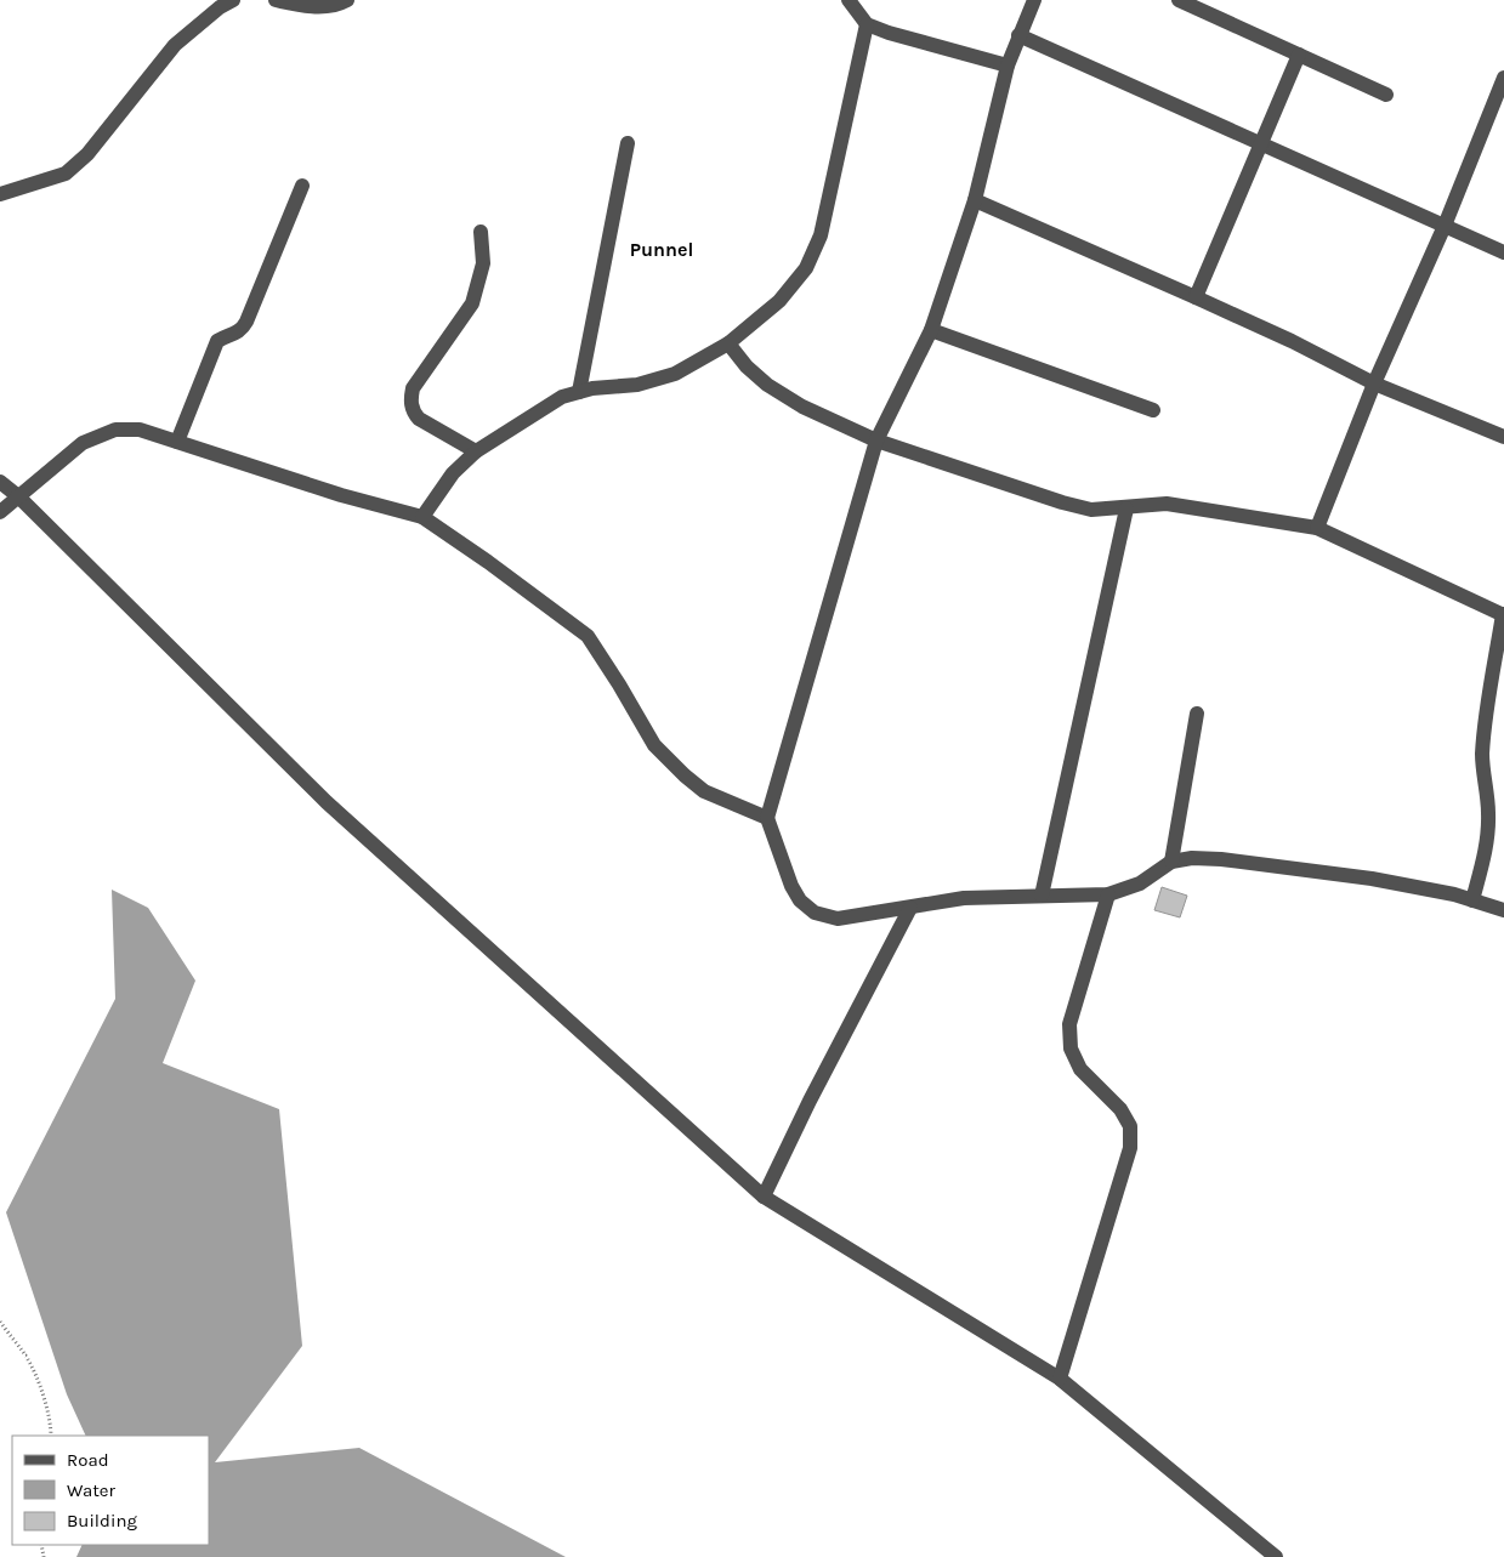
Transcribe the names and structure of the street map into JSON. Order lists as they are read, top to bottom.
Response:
{
  "districts": ["Punnel"],
  "legend": ["Road", "Water", "Building"]
}
